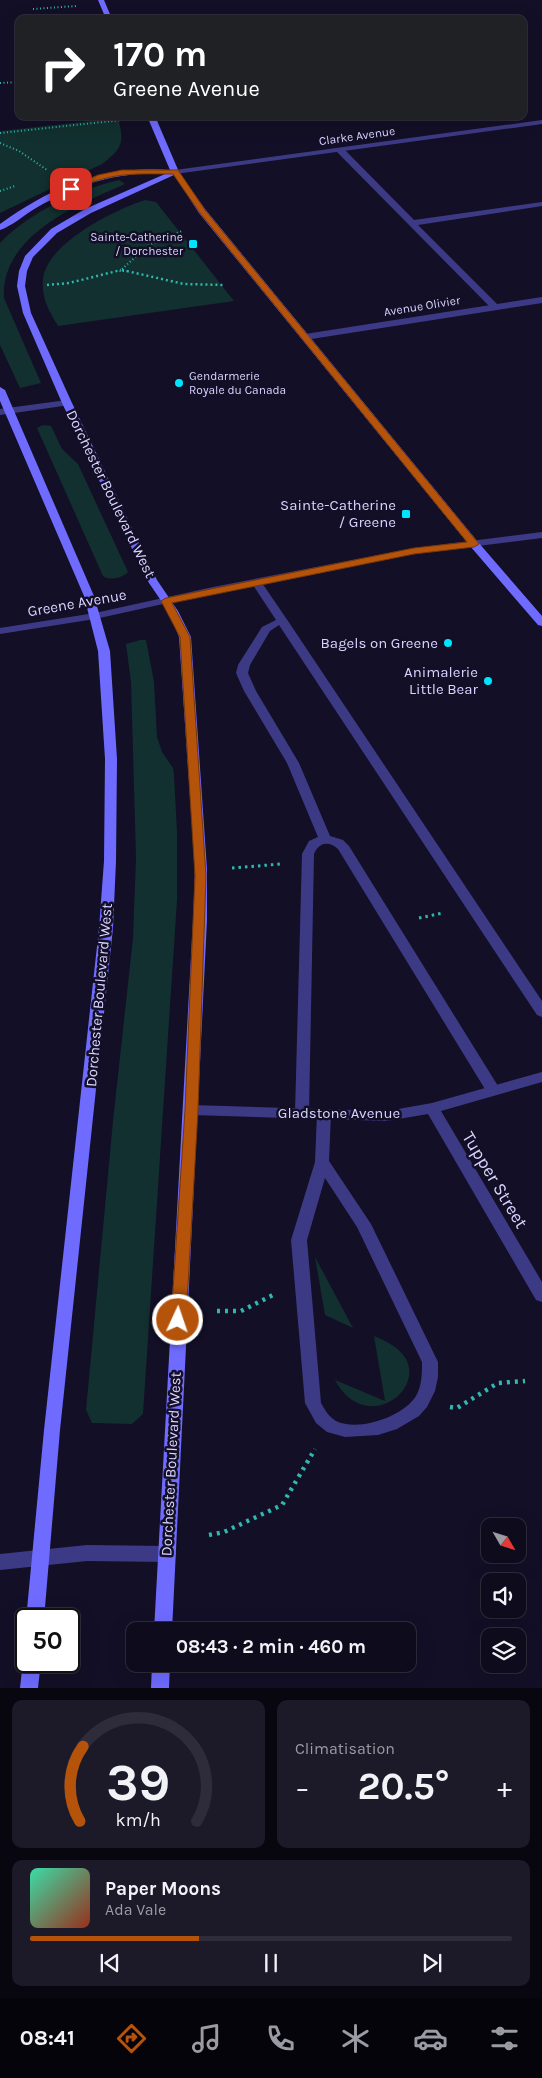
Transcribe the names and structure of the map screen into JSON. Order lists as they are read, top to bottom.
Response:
{
  "streets": {
    "main road": ["Dorchester Boulevard West"],
    "street": [
      "Clarke Avenue",
      "Avenue Olivier",
      "Greene Avenue",
      "Gladstone Avenue",
      "Tupper Street"
    ]
  },
  "crossings": [
    ["Clarke Avenue", "Dorchester Boulevard West"],
    ["Dorchester Boulevard West", "Greene Avenue"],
    ["Dorchester Boulevard West", "Gladstone Avenue"],
    ["Gladstone Avenue", "Tupper Street"]
  ],
  "places": {
    "transit": ["Sainte-Catherine / Dorchester", "Sainte-Catherine / Greene"],
    "other": ["Gendarmerie Royale du Canada", "Bagels on Greene", "Animalerie Little Bear"]
  },
  "north": "bottom right",
  "page": {
    "turn": ["170 m", "Greene Avenue"],
    "limit": "50",
    "trip": "08:43 · 2 min · 460 m",
    "tile": "Climatisation",
    "heat": ["−", "20.5°", "+"],
    "song": ["Paper Moons", "Ada Vale"],
    "tabs": "08:41",
    "gauge": ["39", "km/h"]
  }
}
